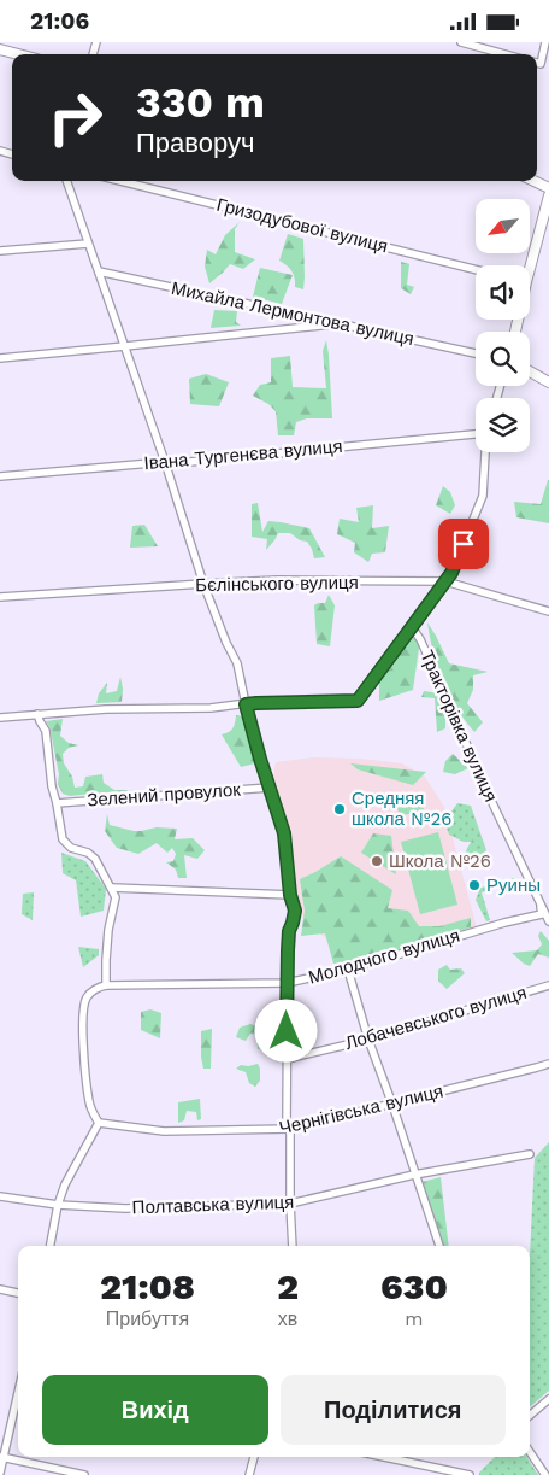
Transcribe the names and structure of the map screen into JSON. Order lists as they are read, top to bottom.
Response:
{
  "streets": {
    "street": [
      "Гризодубової вулиця",
      "Михайла Лермонтова вулиця",
      "Івана Тургенєва вулиця",
      "Бєлінського вулиця",
      "Тракторівка вулиця",
      "Зелений провулок",
      "Молодчого вулиця",
      "Лобачевського вулиця",
      "Чернігівська вулиця",
      "Полтавська вулиця"
    ]
  },
  "crossings": [
    ["Тракторівка вулиця", "Молодчого вулиця"]
  ],
  "places": ["Средняя школа №26", "Школа №26", "Руины"],
  "north": "bottom left",
  "page": {
    "status": "21:06",
    "turn": ["330 m", "Праворуч"],
    "eta": [
      "21:08",
      "Прибуття",
      "2",
      "хв",
      "630",
      "m"
    ],
    "buttons": ["Вихід", "Поділитися"]
  }
}
